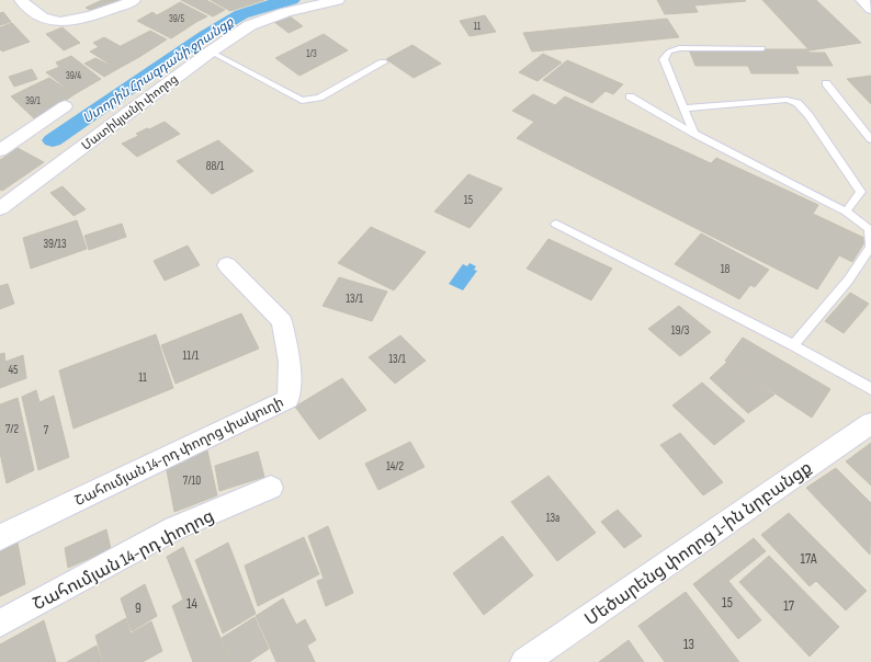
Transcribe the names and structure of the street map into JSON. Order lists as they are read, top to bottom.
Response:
{
  "streets": {
    "street": [
      "Մատիկյանի փողոց",
      "Շահումյան 14-րդ փողոց փակուղի",
      "Մեծարենց փողոց 1-ին նրբանցք",
      "Շահումյան 14-րդ փողոց"
    ]
  },
  "water": ["Ստորին Հրազդանի ջրանցք"],
  "house_numbers": [
    "39/5",
    "11",
    "1/3",
    "39/4",
    "39/1",
    "88/1",
    "15",
    "39/13",
    "18",
    "13/1",
    "19/3",
    "11/1",
    "13/1",
    "45",
    "11",
    "7/2",
    "7",
    "14/2",
    "7/10",
    "13a",
    "17A",
    "15",
    "14",
    "17",
    "9",
    "13"
  ]
}
